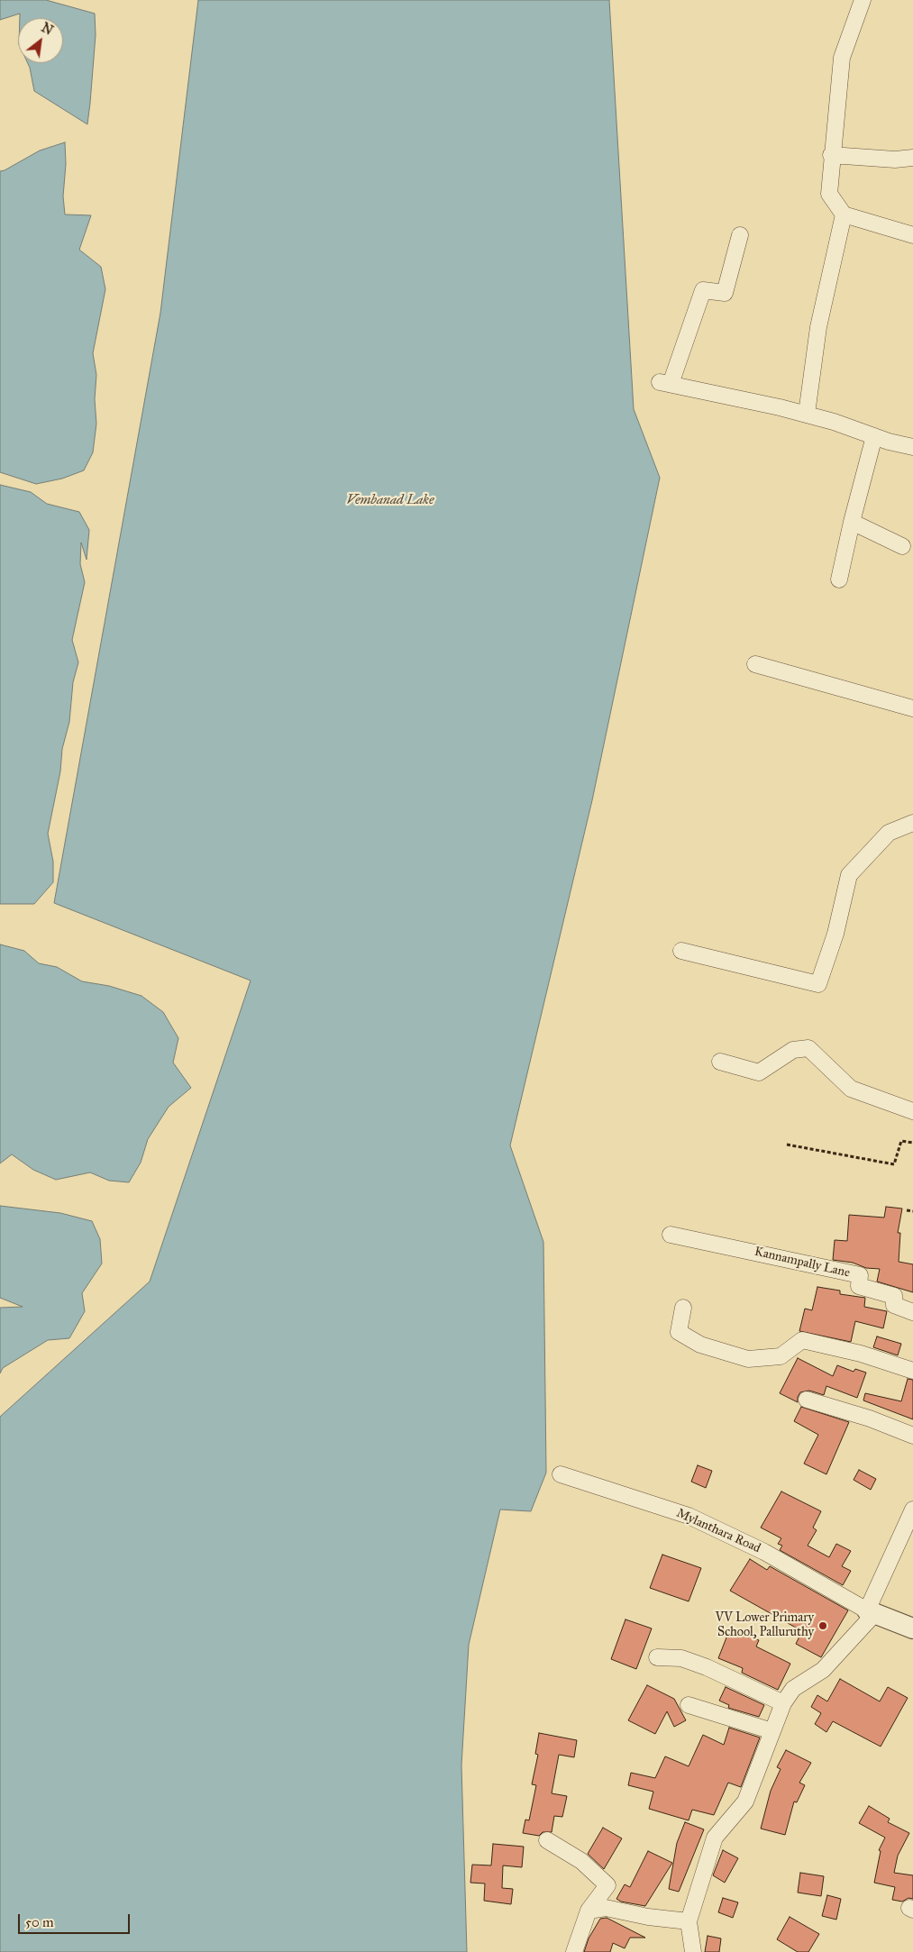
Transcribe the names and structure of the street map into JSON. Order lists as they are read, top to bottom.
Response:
{
  "streets": {
    "street": ["Kannampally Lane", "Mylanthara Road"]
  },
  "water": ["Vembanad Lake"],
  "places": ["VV Lower Primary School, Palluruthy"],
  "scale_bar": "50 m",
  "north": "top right"
}
